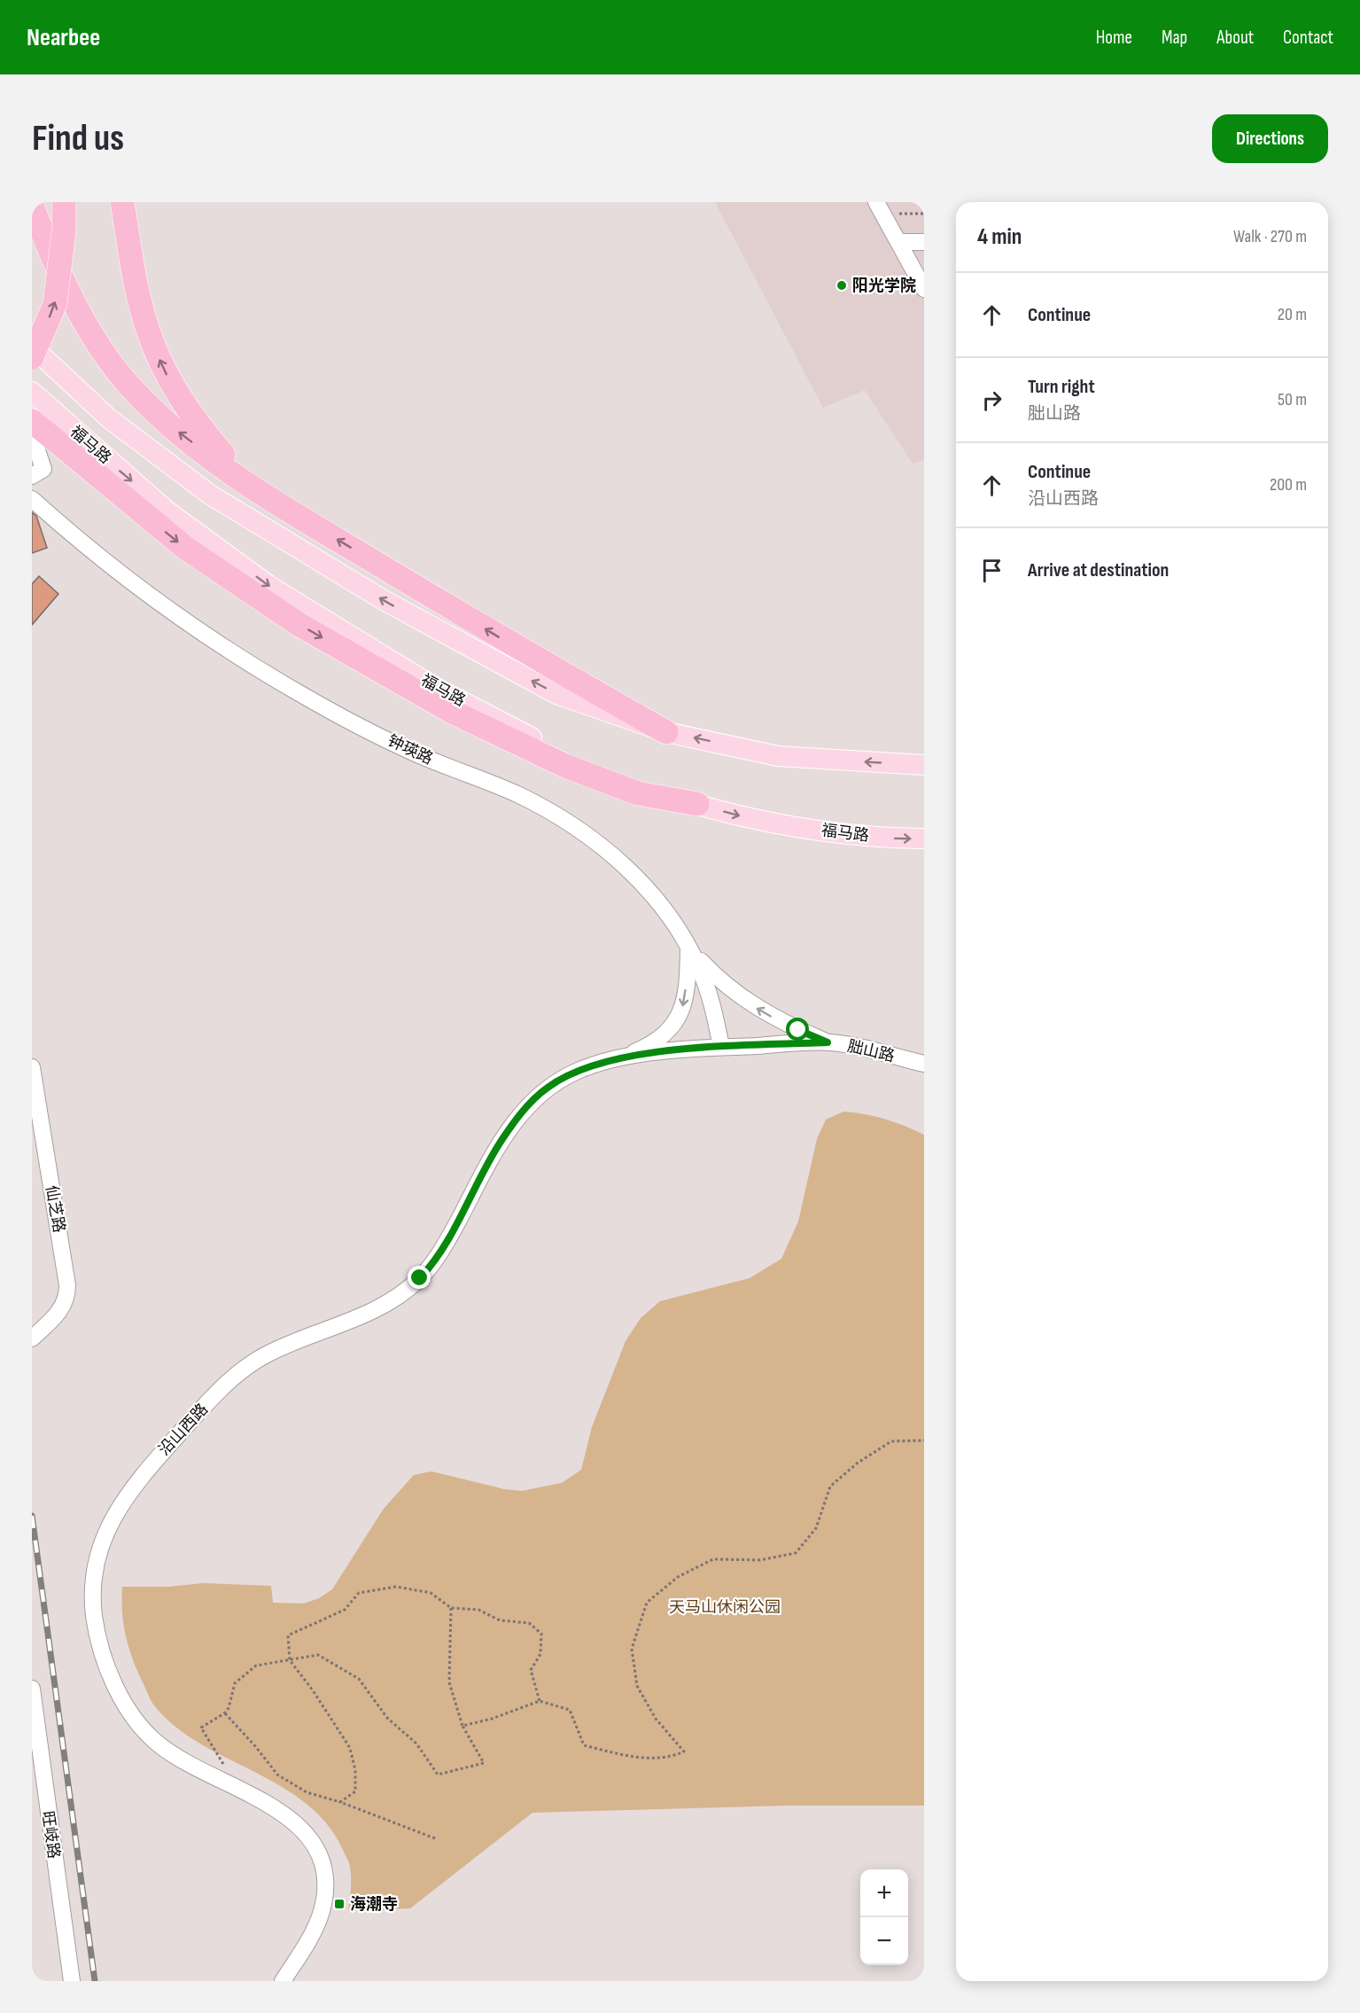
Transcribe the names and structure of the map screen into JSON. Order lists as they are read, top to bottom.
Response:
{
  "streets": {
    "main road": ["福马路"],
    "street": [
      "钟瑛路",
      "胐山路",
      "仙芝路",
      "沿山西路",
      "旺岐路"
    ]
  },
  "crossings": [
    ["钟瑛路", "胐山路"],
    ["钟瑛路", "沿山西路"],
    ["胐山路", "沿山西路"]
  ],
  "parks": ["天马山休闲公园"],
  "places": {
    "other": ["阳光学院"],
    "transit": ["海潮寺"]
  },
  "page": {
    "header": "Nearbee",
    "nav": [
      "Home",
      "Map",
      "About",
      "Contact"
    ],
    "buttons": "Directions",
    "title": "Find us",
    "heading": ["4 min", "Walk · 270 m"],
    "list": [
      ["Continue", "20 m"],
      ["Turn right", "胐山路", "50 m"],
      ["Continue", "沿山西路", "200 m"],
      "Arrive at destination"
    ],
    "map_buttons": ["+", "−"]
  }
}
